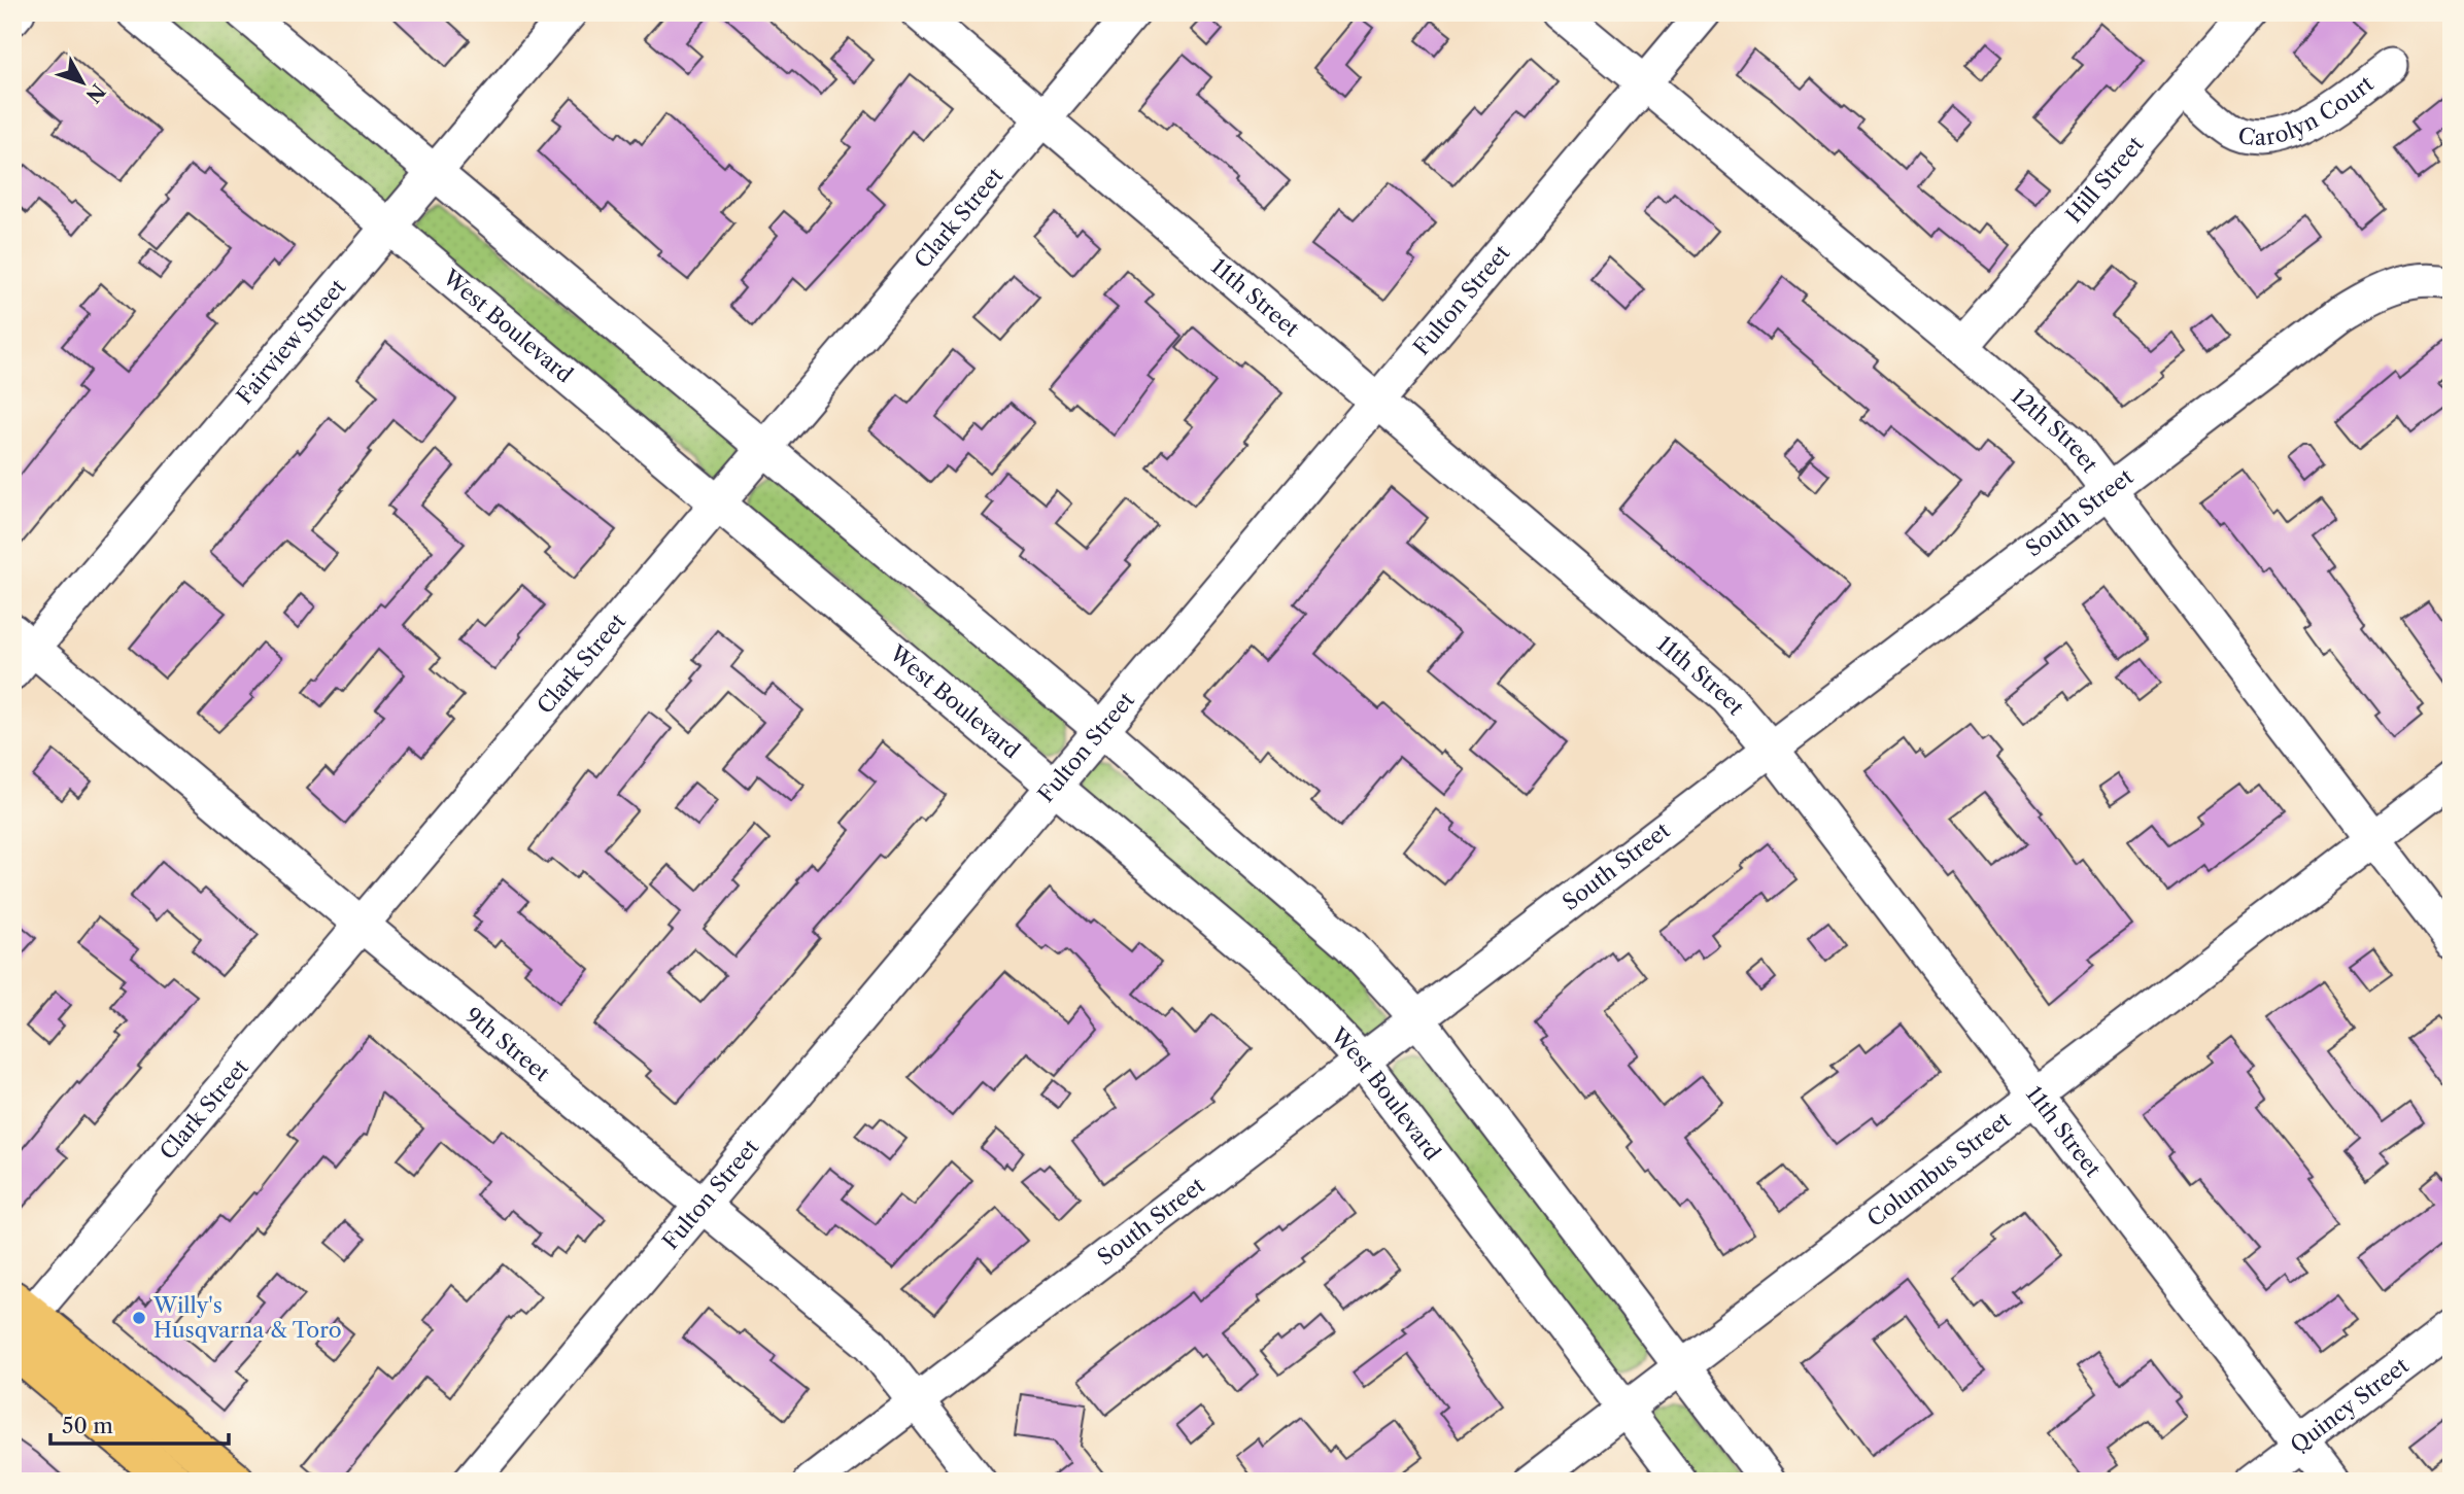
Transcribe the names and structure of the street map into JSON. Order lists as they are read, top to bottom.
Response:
{
  "streets": {
    "street": [
      "Carolyn Court",
      "Hill Street",
      "Clark Street",
      "11th Street",
      "Fulton Street",
      "West Boulevard",
      "Fairview Street",
      "12th Street",
      "South Street",
      "9th Street",
      "Columbus Street",
      "Quincy Street"
    ]
  },
  "crossings": [
    ["Carolyn Court", "Hill Street"],
    ["Hill Street", "12th Street"],
    ["Clark Street", "11th Street"],
    ["Clark Street", "West Boulevard"],
    ["Clark Street", "9th Street"],
    ["11th Street", "Fulton Street"],
    ["11th Street", "South Street"],
    ["11th Street", "Columbus Street"],
    ["11th Street", "Quincy Street"],
    ["Fulton Street", "West Boulevard"],
    ["Fulton Street", "12th Street"],
    ["Fulton Street", "9th Street"],
    ["West Boulevard", "Fairview Street"],
    ["West Boulevard", "South Street"],
    ["West Boulevard", "Columbus Street"],
    ["Fairview Street", "9th Street"],
    ["12th Street", "South Street"],
    ["12th Street", "Columbus Street"],
    ["South Street", "9th Street"]
  ],
  "places": ["Willy's Husqvarna & Toro"],
  "scale_bar": "50 m",
  "north": "bottom right"
}
